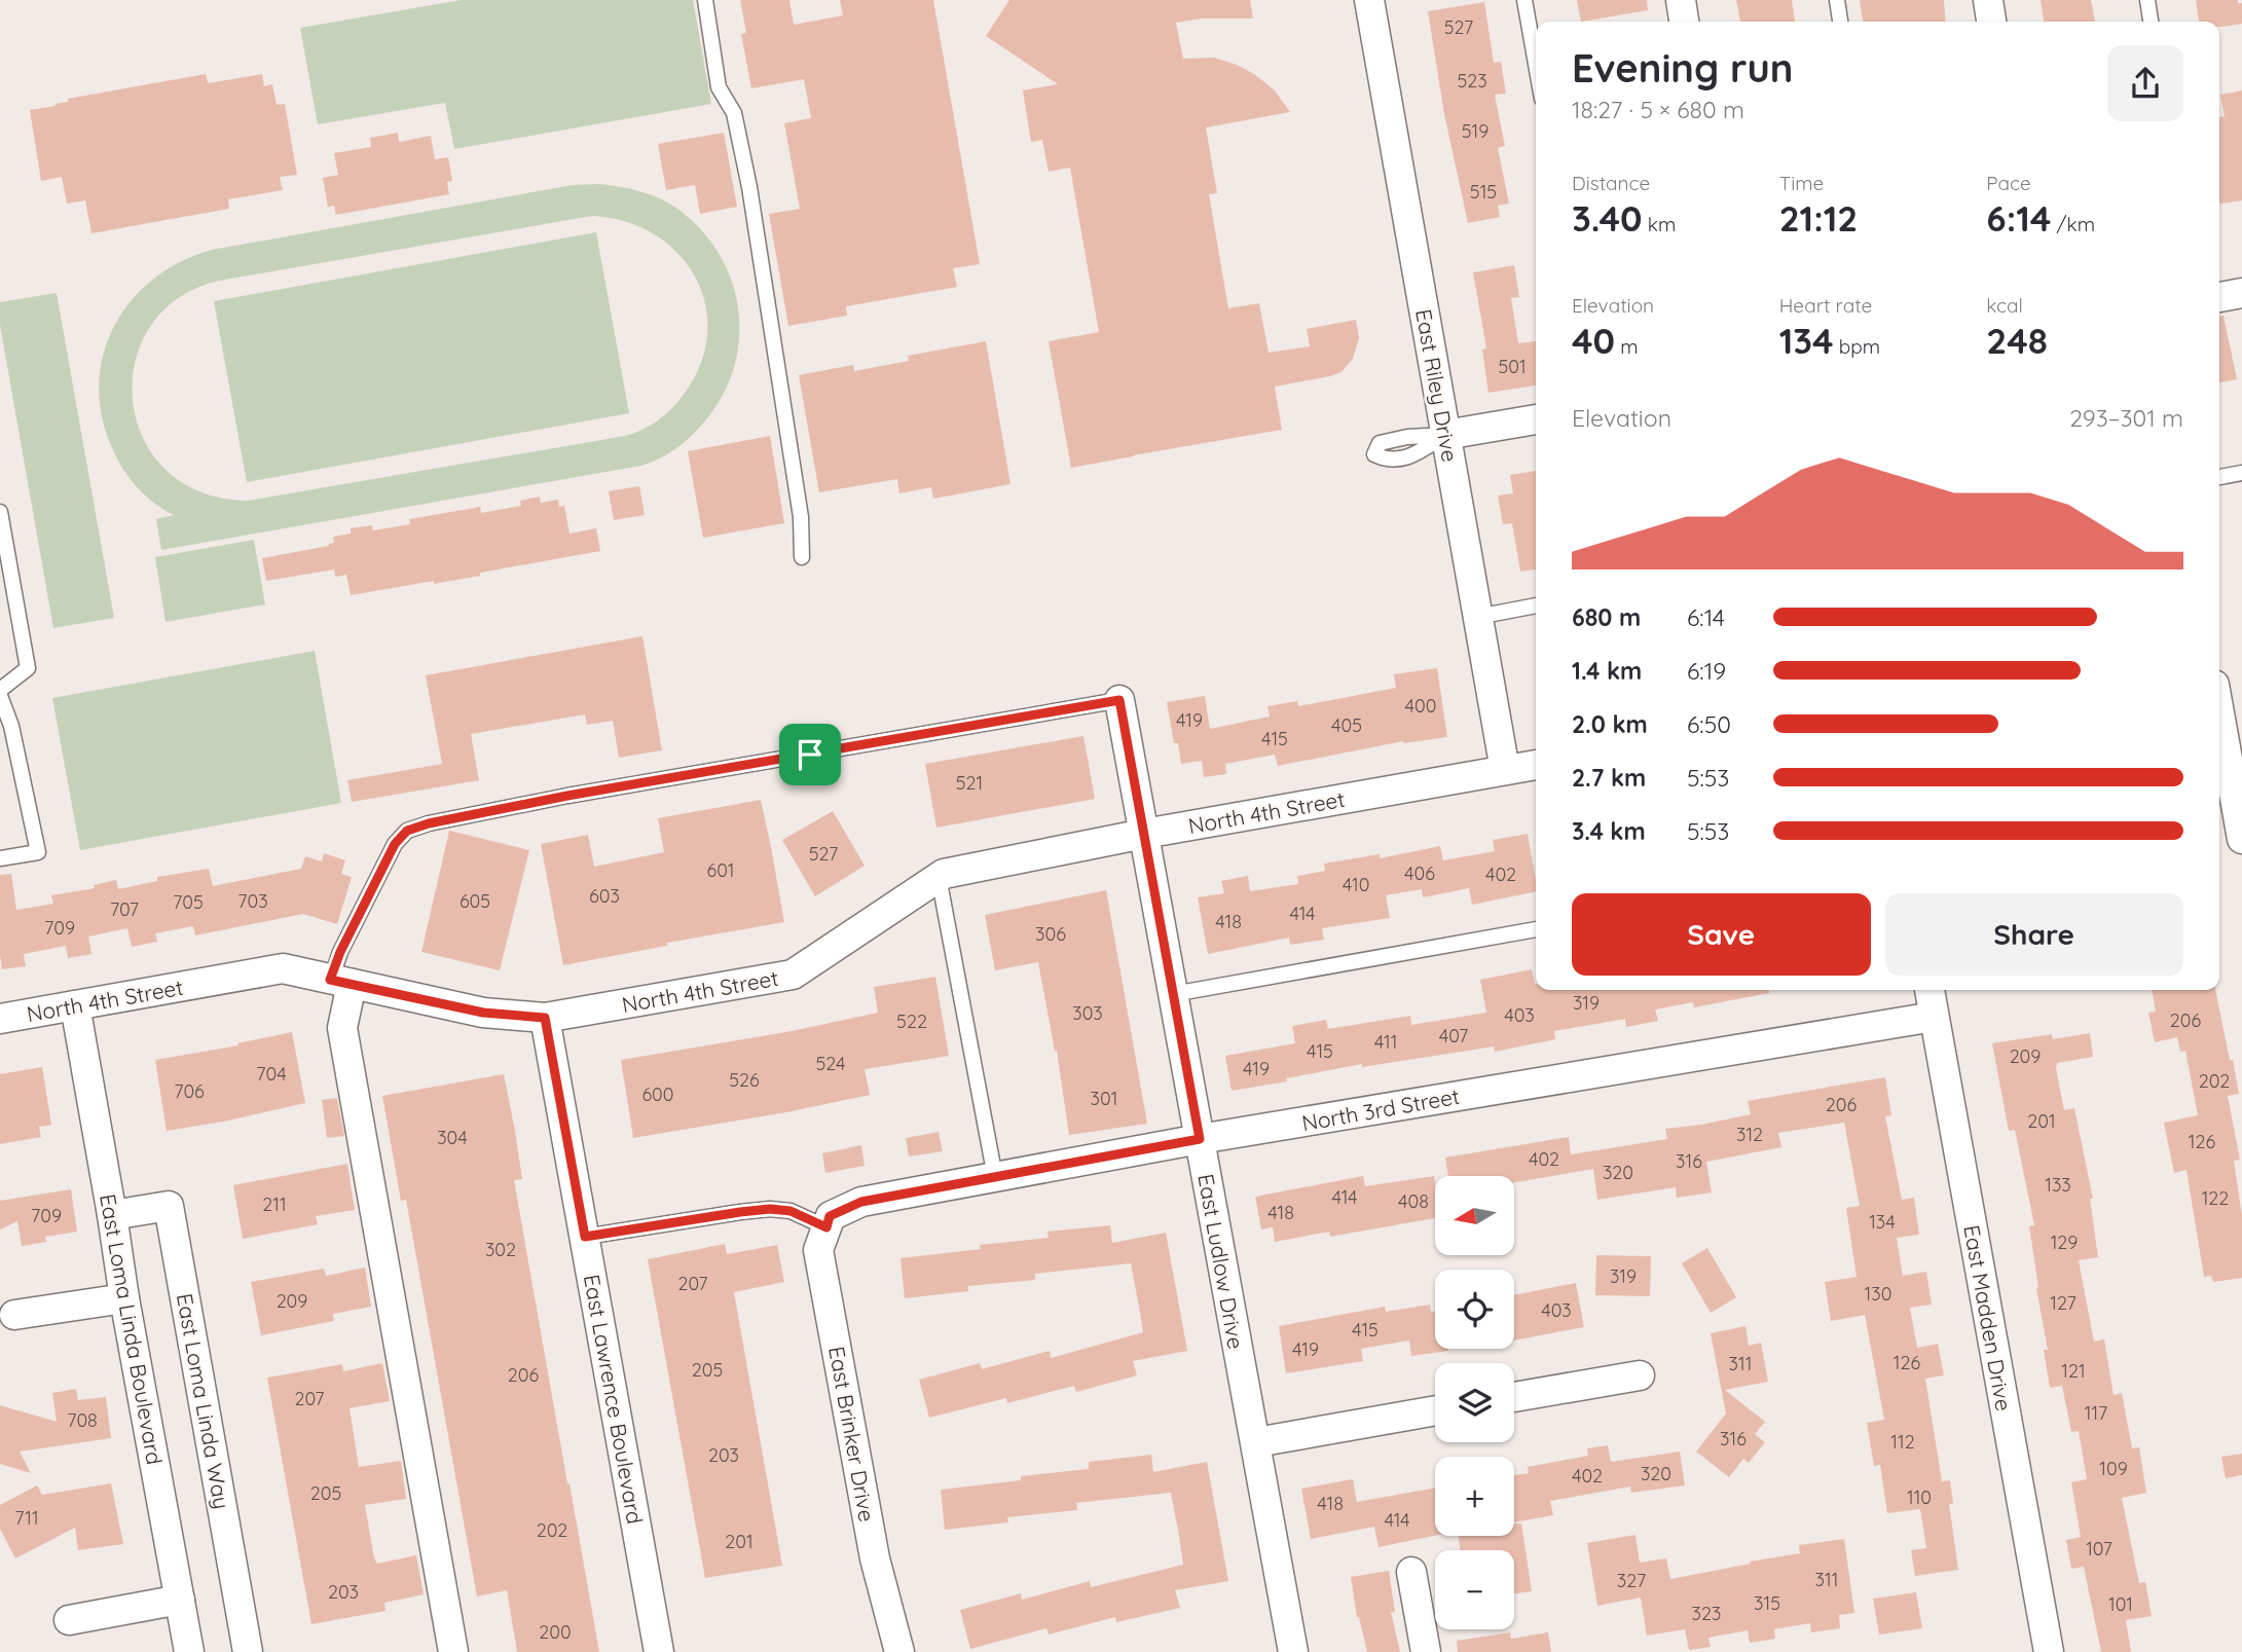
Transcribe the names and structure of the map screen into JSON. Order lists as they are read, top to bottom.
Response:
{
  "streets": {
    "street": [
      "East Riley Drive",
      "North 4th Street",
      "North 3rd Street",
      "East Ludlow Drive",
      "East Madden Drive",
      "East Loma Linda Boulevard",
      "East Lawrence Boulevard",
      "East Loma Linda Way",
      "East Brinker Drive"
    ]
  },
  "crossings": [
    ["East Riley Drive", "North 4th Street"],
    ["North 4th Street", "East Ludlow Drive"],
    ["North 4th Street", "East Loma Linda Boulevard"],
    ["North 4th Street", "East Lawrence Boulevard"],
    ["North 3rd Street", "East Ludlow Drive"],
    ["North 3rd Street", "East Madden Drive"],
    ["North 3rd Street", "East Brinker Drive"],
    ["East Loma Linda Boulevard", "East Loma Linda Way"]
  ],
  "house_numbers": [
    "527",
    "523",
    "519",
    "515",
    "501",
    "400",
    "419",
    "405",
    "415",
    "521",
    "527",
    "601",
    "406",
    "402",
    "410",
    "603",
    "703",
    "605",
    "705",
    "707",
    "414",
    "418",
    "709",
    "306",
    "319",
    "303",
    "403",
    "206",
    "522",
    "407",
    "411",
    "415",
    "209",
    "524",
    "419",
    "704",
    "526",
    "202",
    "706",
    "600",
    "301",
    "206",
    "201",
    "312",
    "304",
    "126",
    "402",
    "316",
    "320",
    "133",
    "414",
    "122",
    "408",
    "211",
    "418",
    "709",
    "134",
    "129",
    "302",
    "319",
    "207",
    "130",
    "209",
    "127",
    "403",
    "415",
    "419",
    "126",
    "311",
    "205",
    "121",
    "206",
    "207",
    "117",
    "708",
    "316",
    "112",
    "203",
    "109",
    "320",
    "402",
    "205",
    "110",
    "418",
    "711",
    "414",
    "202",
    "201",
    "107",
    "311",
    "327",
    "203",
    "315",
    "101",
    "323",
    "200"
  ],
  "north": "left",
  "page": {
    "heading": ["Evening run", "18:27 · 5 × 680 m"],
    "stats": [
      ["Distance", "3.40 km"],
      ["Time", "21:12"],
      ["Pace", "6:14 /km"],
      ["Elevation", "40 m"],
      ["Heart rate", "134 bpm"],
      ["kcal", "248"]
    ],
    "chart": ["Elevation", "293–301 m"],
    "list": [
      {
        "name": "680 m",
        "note": "6:14"
      },
      {
        "name": "1.4 km",
        "note": "6:19"
      },
      {
        "name": "2.0 km",
        "note": "6:50"
      },
      {
        "name": "2.7 km",
        "note": "5:53"
      },
      {
        "name": "3.4 km",
        "note": "5:53"
      }
    ],
    "buttons": ["Save", "Share"],
    "map_buttons": ["+", "−"]
  }
}
